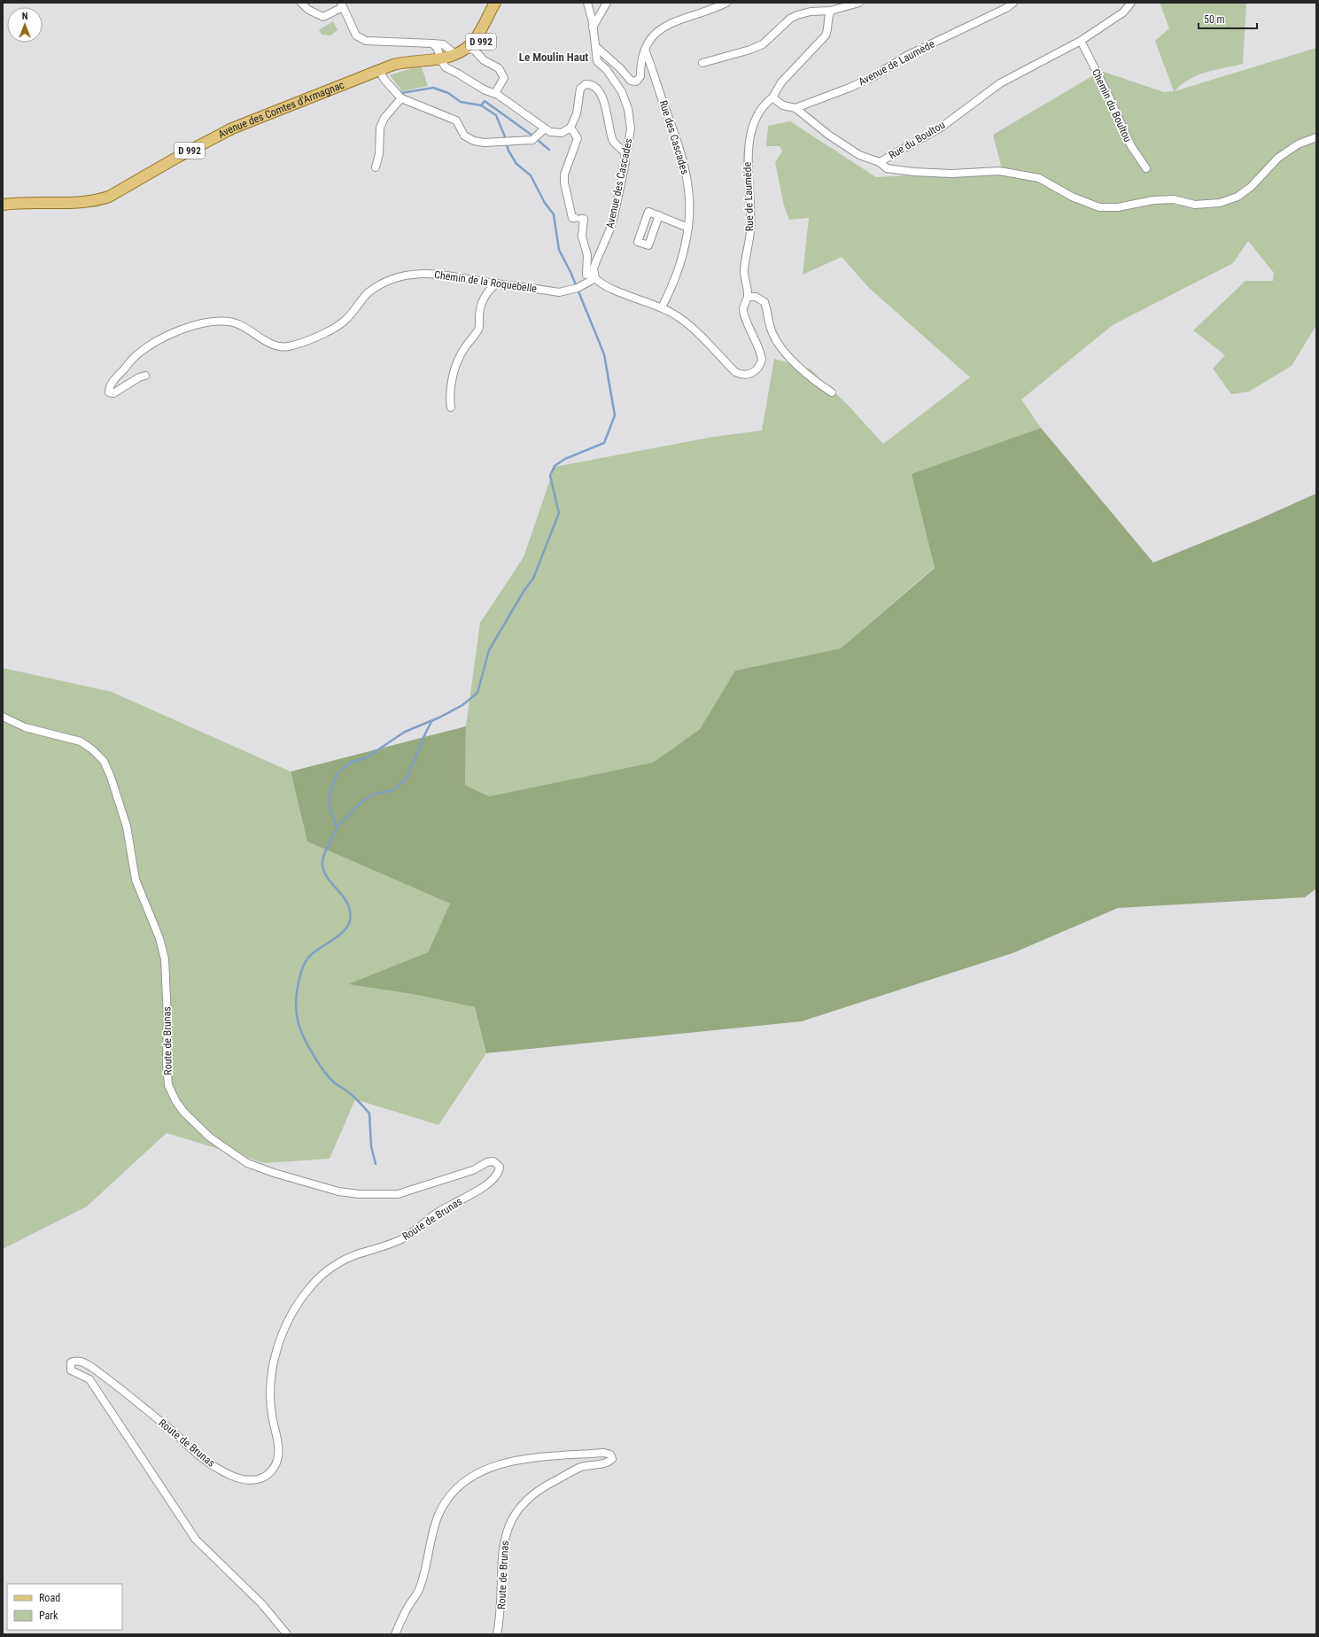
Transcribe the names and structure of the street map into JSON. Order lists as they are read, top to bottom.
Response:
{
  "streets": {
    "main road": ["D 992", "Avenue des Comtes d'Armagnac"],
    "street": [
      "Avenue de Laumède",
      "Chemin du Boultou",
      "Rue des Cascades",
      "Rue du Boultou",
      "Avenue des Cascades",
      "Rue de Laumède",
      "Chemin de la Roquebelle",
      "Route de Brunas"
    ]
  },
  "crossings": [
    ["Avenue de Laumède", "Rue du Boultou"],
    ["Chemin du Boultou", "Rue du Boultou"],
    ["Rue des Cascades", "Rue de Laumède"],
    ["Rue du Boultou", "Rue de Laumède"],
    ["Avenue des Cascades", "Chemin de la Roquebelle"]
  ],
  "districts": ["Le Moulin Haut"],
  "legend": ["Road", "Park"],
  "scale_bar": "50 m",
  "north": "top"
}
